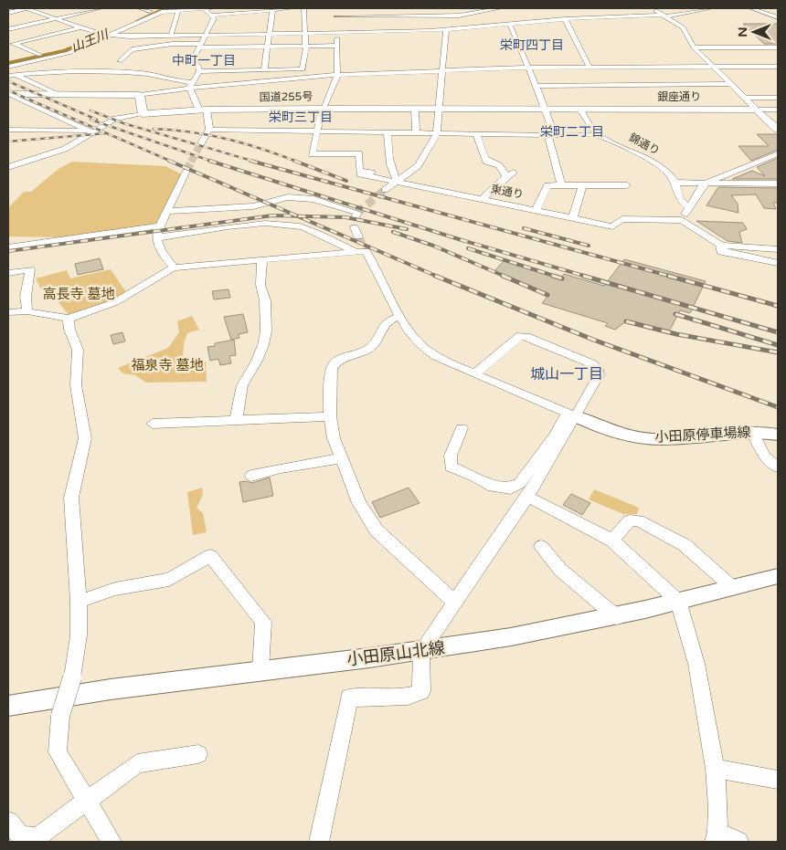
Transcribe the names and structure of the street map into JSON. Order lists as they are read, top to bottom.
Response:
{
  "streets": {
    "highway": ["国道255号", "銀座通り"],
    "main road": ["小田原停車場線", "小田原山北線"],
    "street": ["錦通り", "東通り"]
  },
  "crossings": [
    ["国道255号", "銀座通り"]
  ],
  "districts": [
    "栄町四丁目",
    "中町一丁目",
    "栄町三丁目",
    "栄町二丁目",
    "城山一丁目"
  ],
  "water": ["山王川"],
  "parks": ["高長寺 墓地", "福泉寺 墓地"],
  "north": "left"
}
